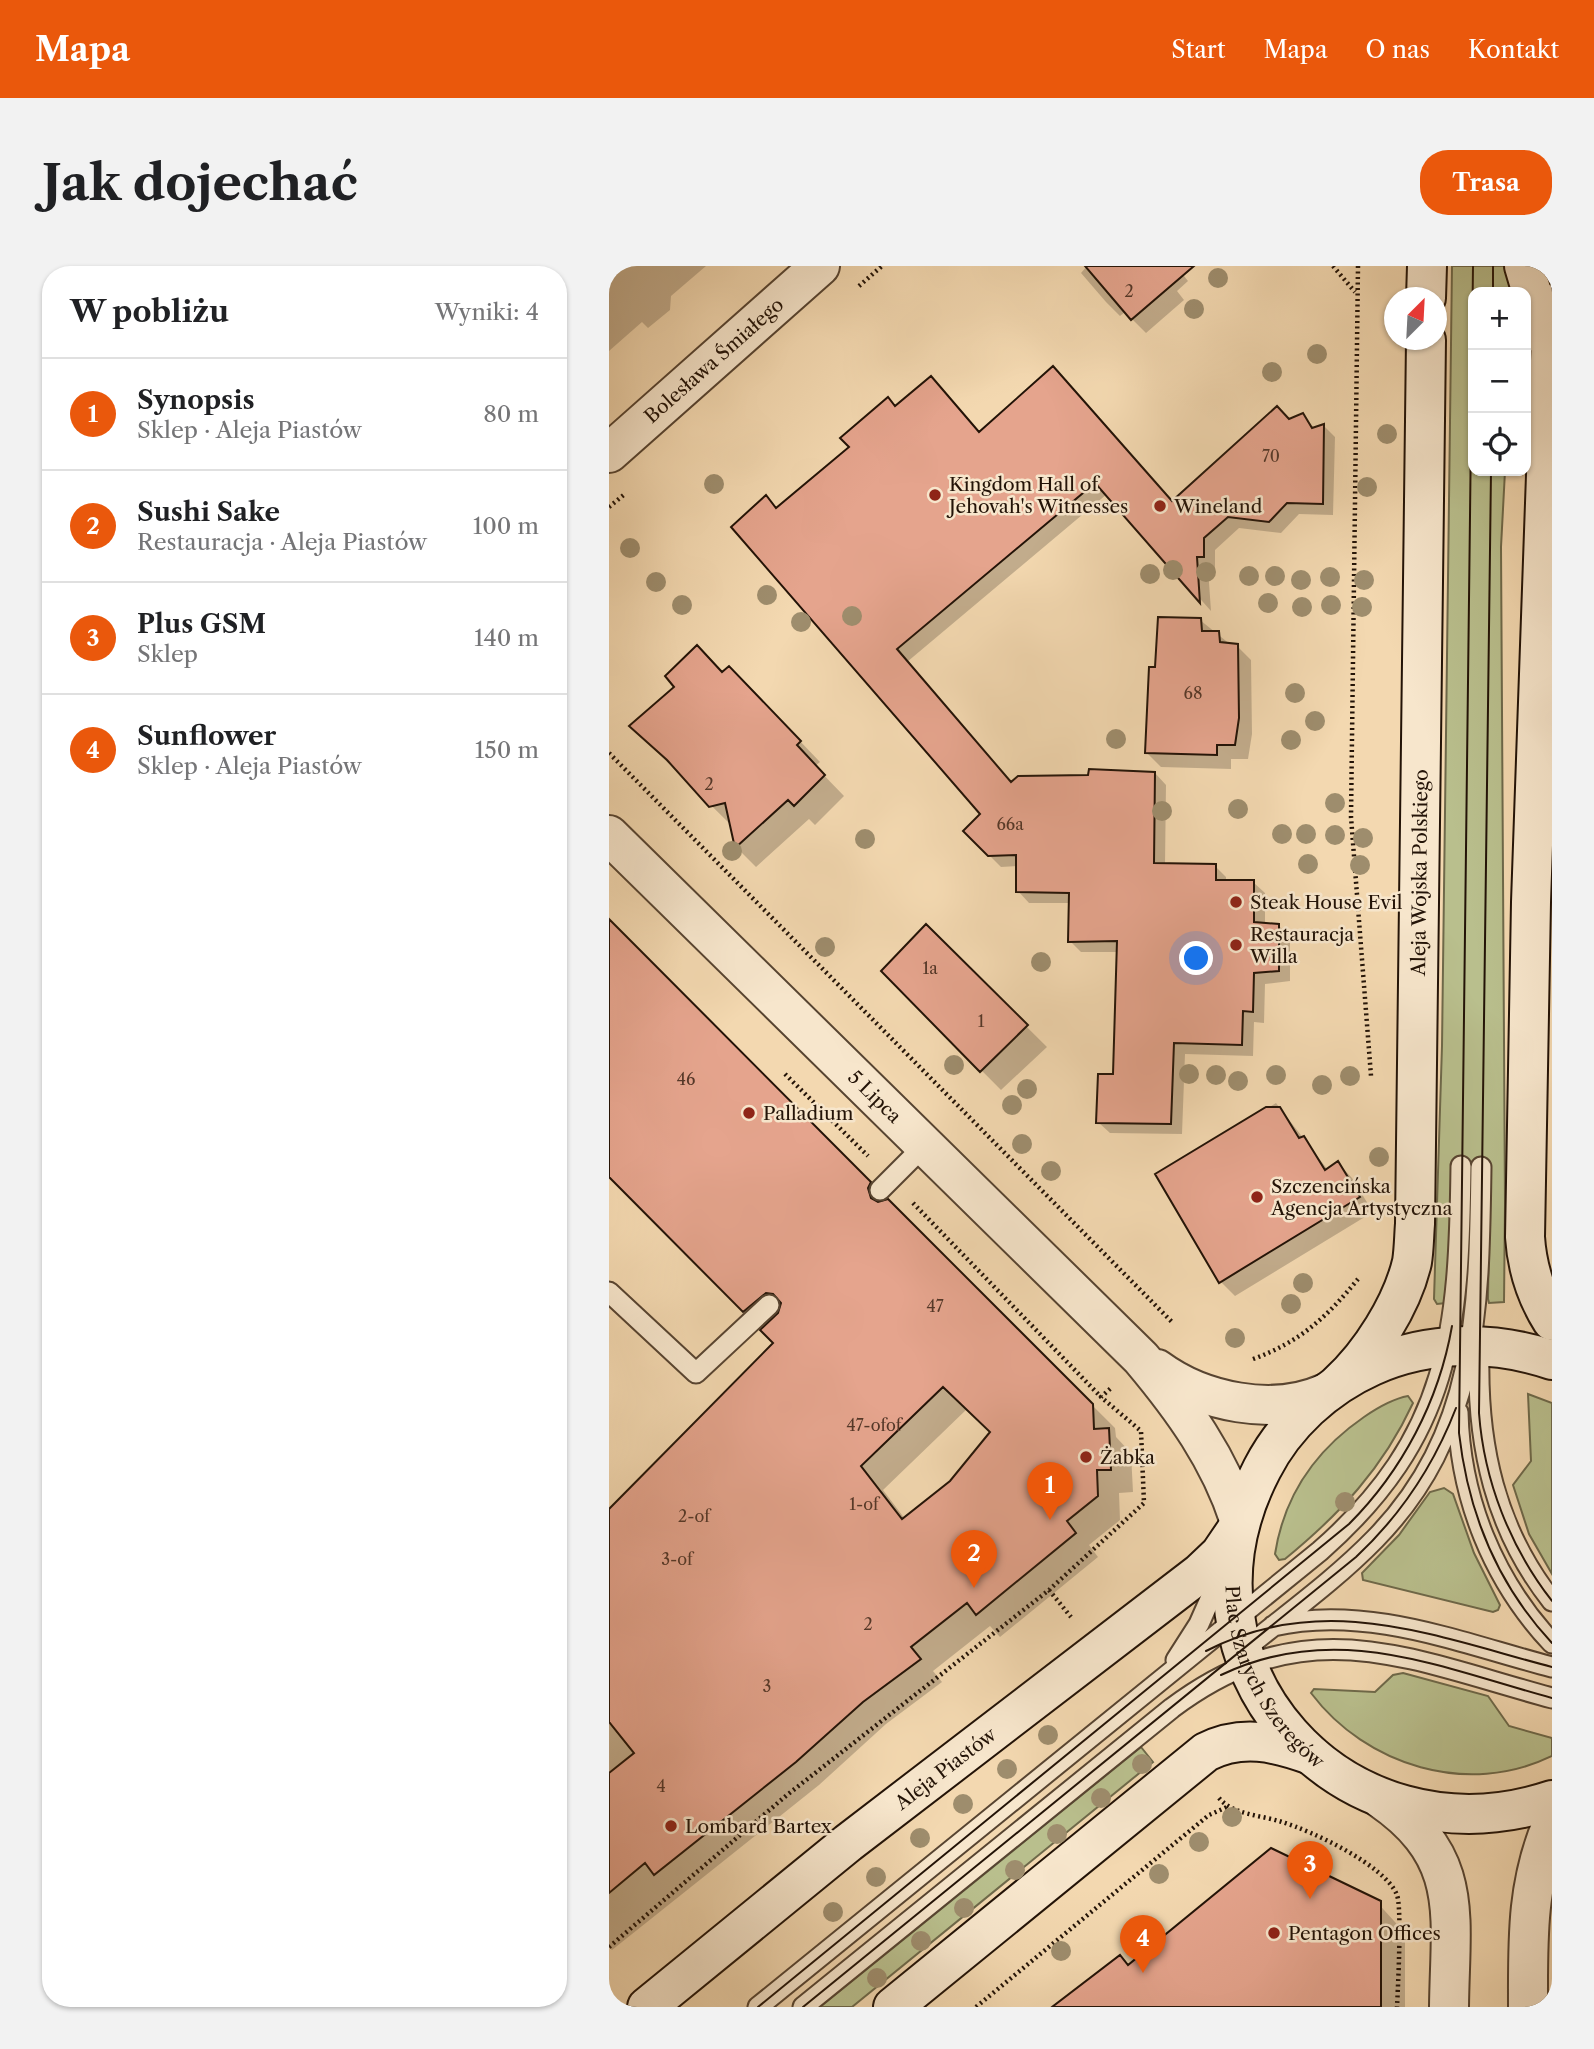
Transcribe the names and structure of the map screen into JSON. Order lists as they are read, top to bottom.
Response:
{
  "streets": {
    "street": [
      "Bolesława Śmiałego",
      "Aleja Wojska Polskiego",
      "5 Lipca",
      "Plac Szarych Szeregów",
      "Aleja Piastów"
    ]
  },
  "crossings": [
    ["Aleja Wojska Polskiego", "5 Lipca"],
    ["Aleja Wojska Polskiego", "Plac Szarych Szeregów"],
    ["5 Lipca", "Plac Szarych Szeregów"],
    ["5 Lipca", "Aleja Piastów"],
    ["Plac Szarych Szeregów", "Aleja Piastów"]
  ],
  "places": [
    "Kingdom Hall of Jehovah's Witnesses",
    "Wineland",
    "Steak House Evil",
    "Restauracja Willa",
    "Palladium",
    "Szczencińska Agencja Artystyczna",
    "Żabka",
    "Lombard Bartex",
    "Pentagon Offices"
  ],
  "house_numbers": [
    "2",
    "70",
    "68",
    "2",
    "66a",
    "1a",
    "1",
    "46",
    "47",
    "47-ofof",
    "1-of",
    "2-of",
    "3-of",
    "2",
    "3",
    "4"
  ],
  "north": "top right",
  "page": {
    "header": "Mapa",
    "nav": [
      "Start",
      "Mapa",
      "O nas",
      "Kontakt"
    ],
    "buttons": "Trasa",
    "title": "Jak dojechać",
    "heading": ["W pobliżu", "Wyniki: 4"],
    "map_buttons": ["+", "−"],
    "list": [
      {
        "mark": "1",
        "name": "Synopsis",
        "note": "Sklep · Aleja Piastów",
        "value": "80 m"
      },
      {
        "mark": "2",
        "name": "Sushi Sake",
        "note": "Restauracja · Aleja Piastów",
        "value": "100 m"
      },
      {
        "mark": "3",
        "name": "Plus GSM",
        "note": "Sklep",
        "value": "140 m"
      },
      {
        "mark": "4",
        "name": "Sunflower",
        "note": "Sklep · Aleja Piastów",
        "value": "150 m"
      }
    ],
    "pins": [
      "1",
      "2",
      "3",
      "4"
    ]
  }
}
